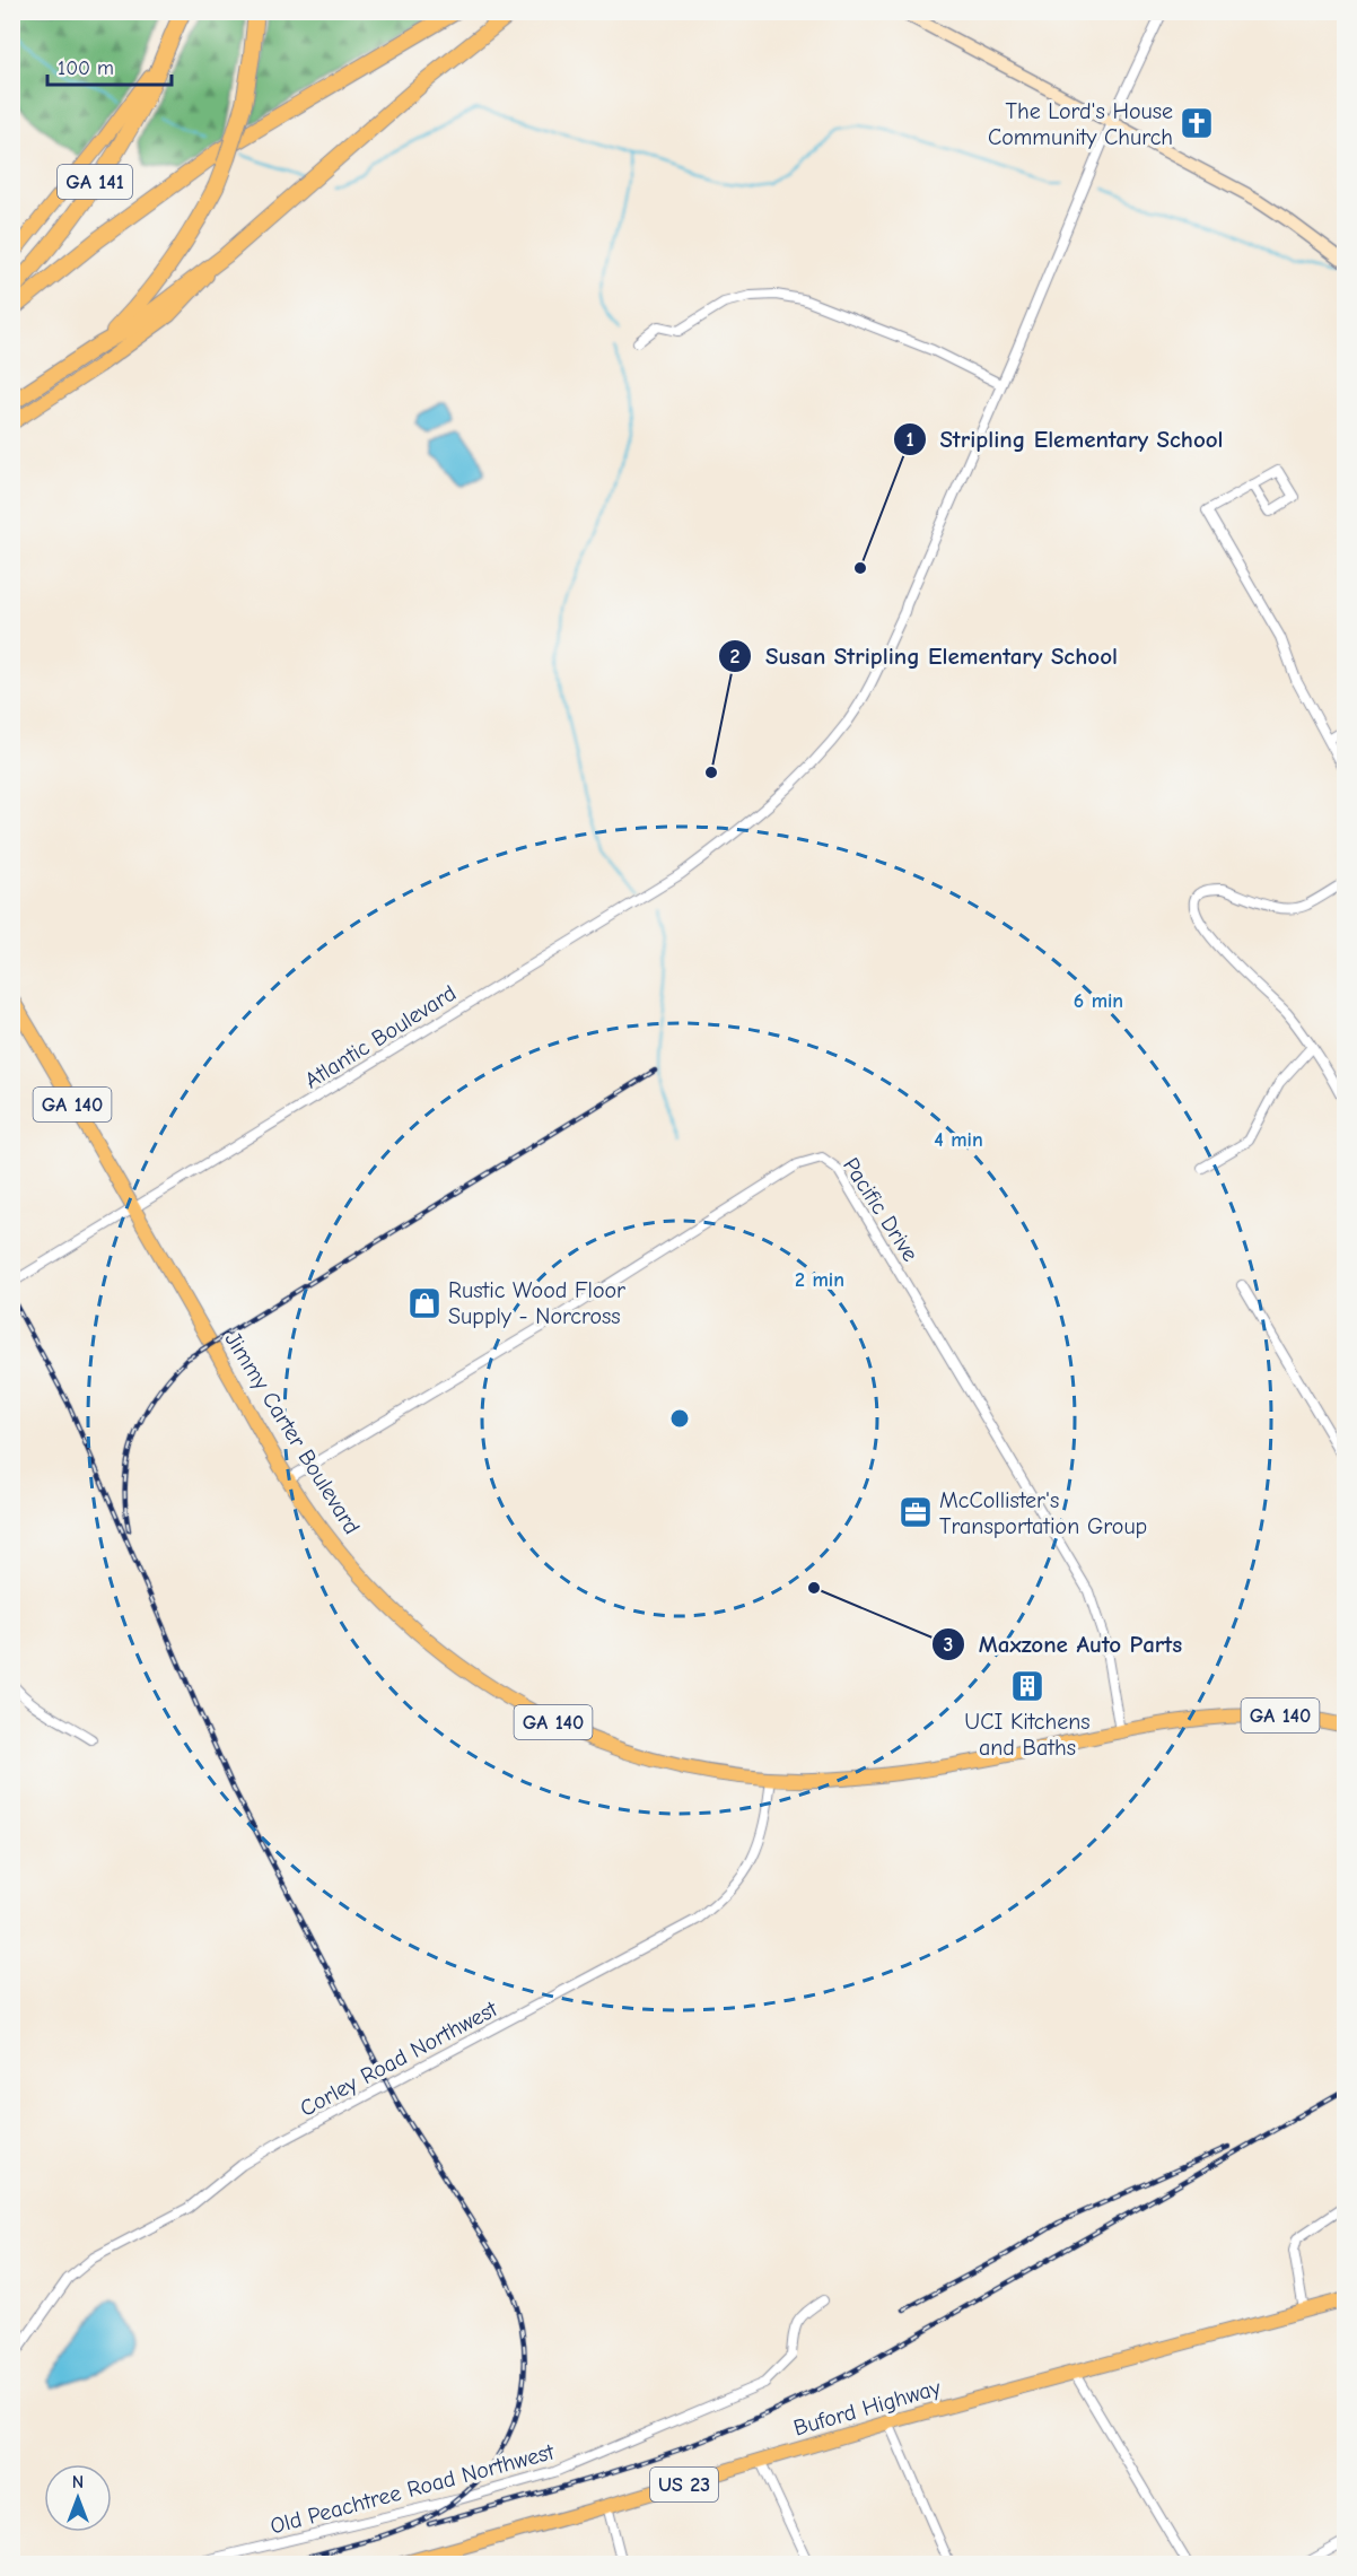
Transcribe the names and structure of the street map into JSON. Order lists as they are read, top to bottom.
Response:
{
  "streets": {
    "highway": ["GA 141"],
    "main road": [
      "GA 140",
      "Jimmy Carter Boulevard",
      "Buford Highway",
      "US 23"
    ],
    "street": [
      "Atlantic Boulevard",
      "Pacific Drive",
      "Corley Road Northwest",
      "Old Peachtree Road Northwest"
    ]
  },
  "crossings": [
    ["Atlantic Boulevard", "Jimmy Carter Boulevard"],
    ["Pacific Drive", "Jimmy Carter Boulevard"],
    ["Jimmy Carter Boulevard", "Corley Road Northwest"]
  ],
  "places": {
    "church": ["The Lord's House Community Church"],
    "other": ["Stripling Elementary School", "Susan Stripling Elementary School", "Maxzone Auto Parts"],
    "shop": ["Rustic Wood Floor Supply - Norcross"],
    "office": ["McCollister's Transportation Group"],
    "building": ["UCI Kitchens and Baths"]
  },
  "scale_bar": "100 m",
  "north": "top",
  "rings": ["6 min", "4 min", "2 min"]
}
